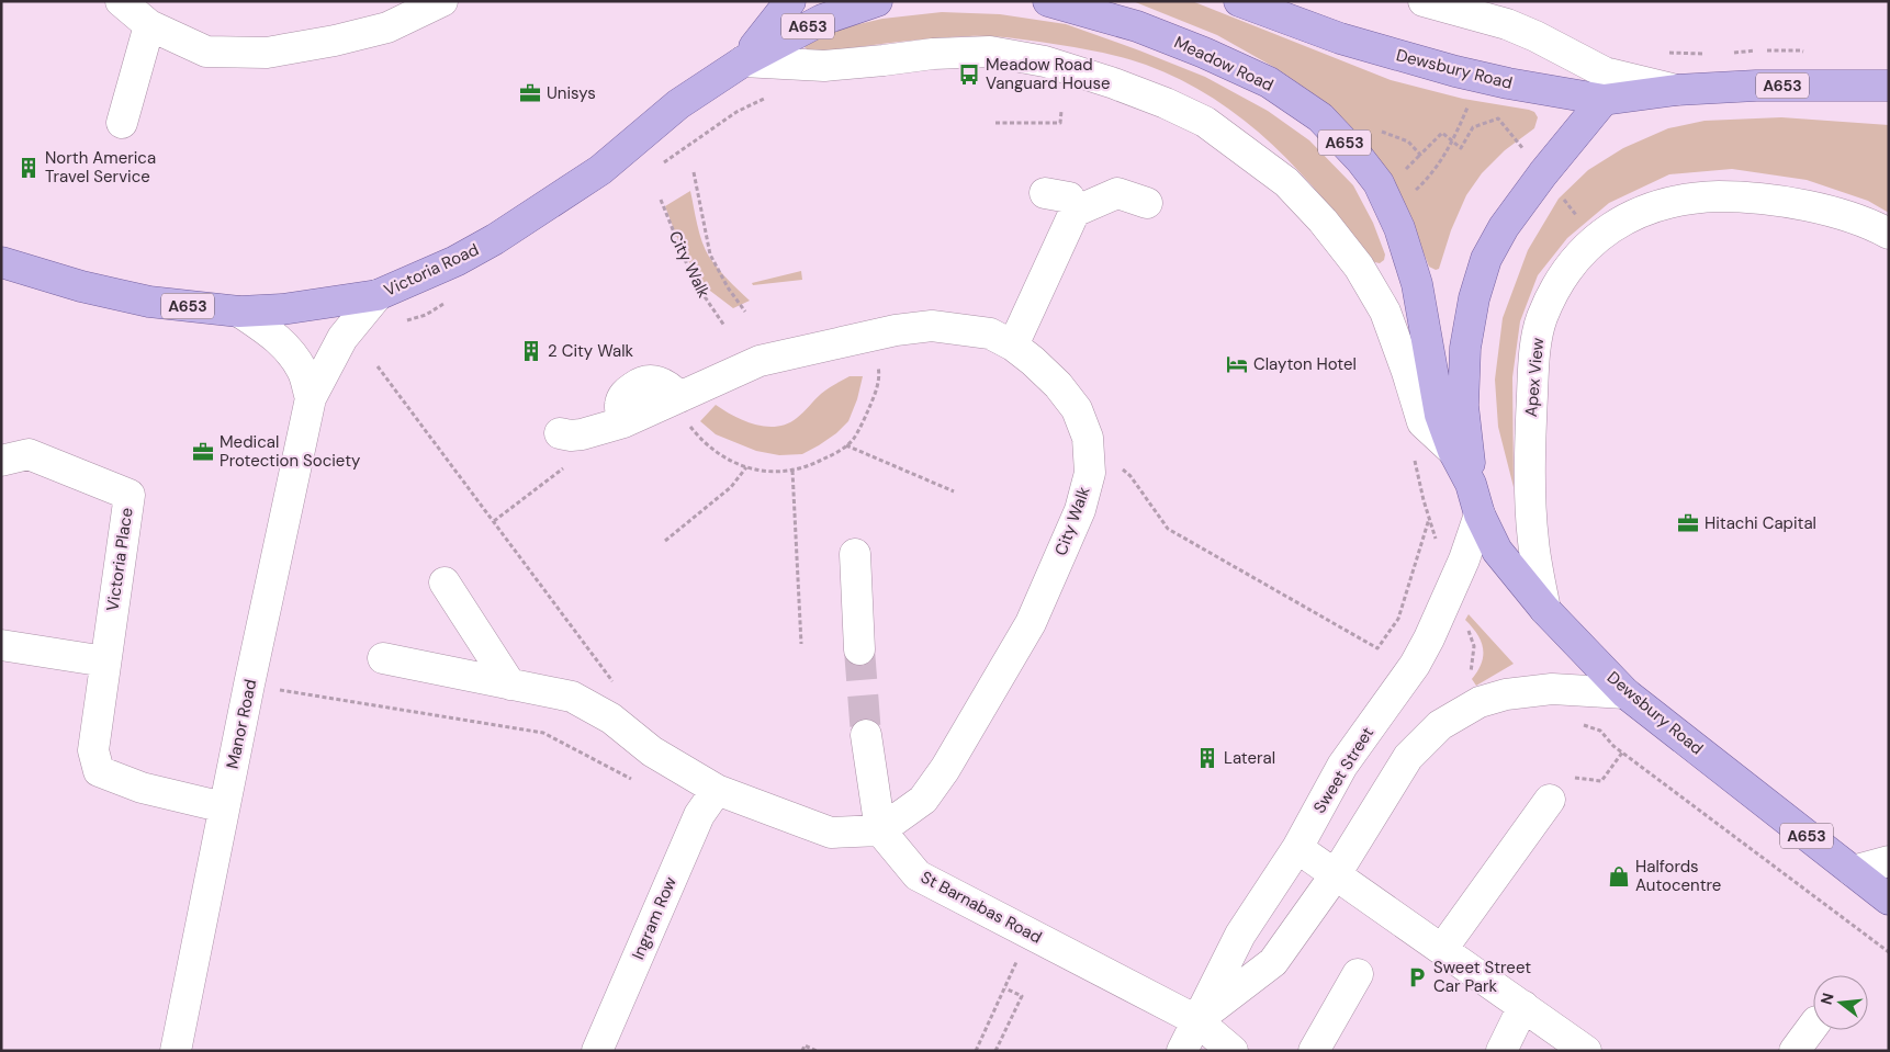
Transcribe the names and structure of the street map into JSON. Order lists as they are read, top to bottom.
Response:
{
  "streets": {
    "main road": [
      "A653",
      "Meadow Road",
      "Dewsbury Road",
      "Victoria Road"
    ],
    "street": [
      "City Walk",
      "Apex View",
      "Victoria Place",
      "Manor Road",
      "Sweet Street",
      "St Barnabas Road",
      "Ingram Row"
    ]
  },
  "crossings": [
    ["A653", "Meadow Road"],
    ["A653", "Dewsbury Road"],
    ["A653", "Victoria Road"],
    ["Meadow Road", "Dewsbury Road"],
    ["Dewsbury Road", "Apex View"],
    ["Dewsbury Road", "Sweet Street"],
    ["City Walk", "St Barnabas Road"],
    ["Victoria Road", "Manor Road"],
    ["Victoria Place", "Manor Road"],
    ["Sweet Street", "St Barnabas Road"]
  ],
  "places": {
    "bus stop": ["Meadow Road Vanguard House"],
    "office": ["Unisys", "Medical Protection Society", "Hitachi Capital"],
    "building": ["North America Travel Service", "2 City Walk", "Lateral"],
    "hotel": ["Clayton Hotel"],
    "shop": ["Halfords Autocentre"],
    "parking": ["Sweet Street Car Park"]
  },
  "north": "left"
}
